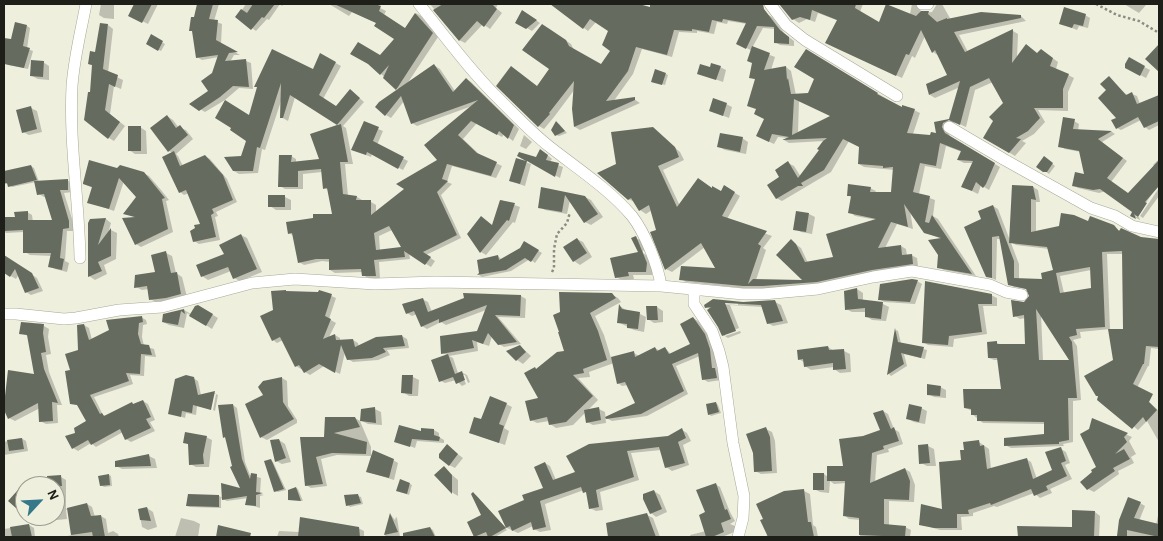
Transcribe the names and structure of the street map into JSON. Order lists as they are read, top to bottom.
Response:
{
  "north": "top right"
}
